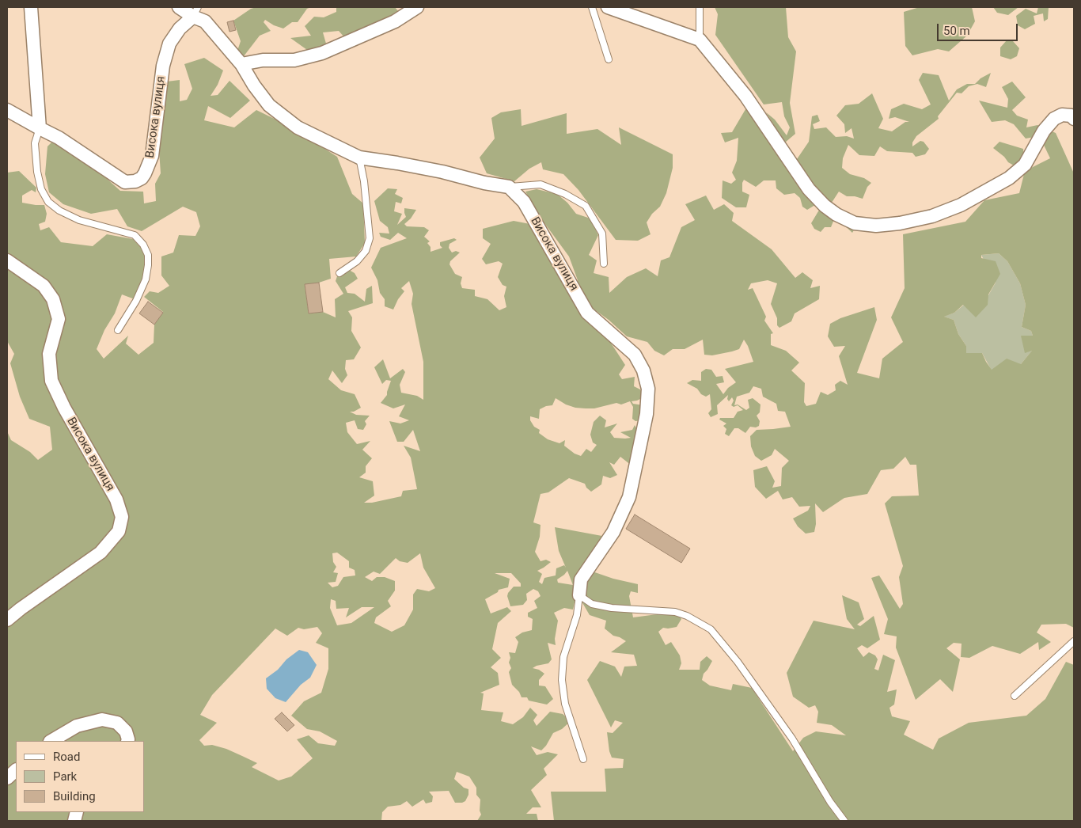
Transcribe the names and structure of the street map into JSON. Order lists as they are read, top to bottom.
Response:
{
  "streets": {
    "street": ["Висока вулиця"]
  },
  "legend": ["Road", "Park", "Building"],
  "scale_bar": "50 m"
}
